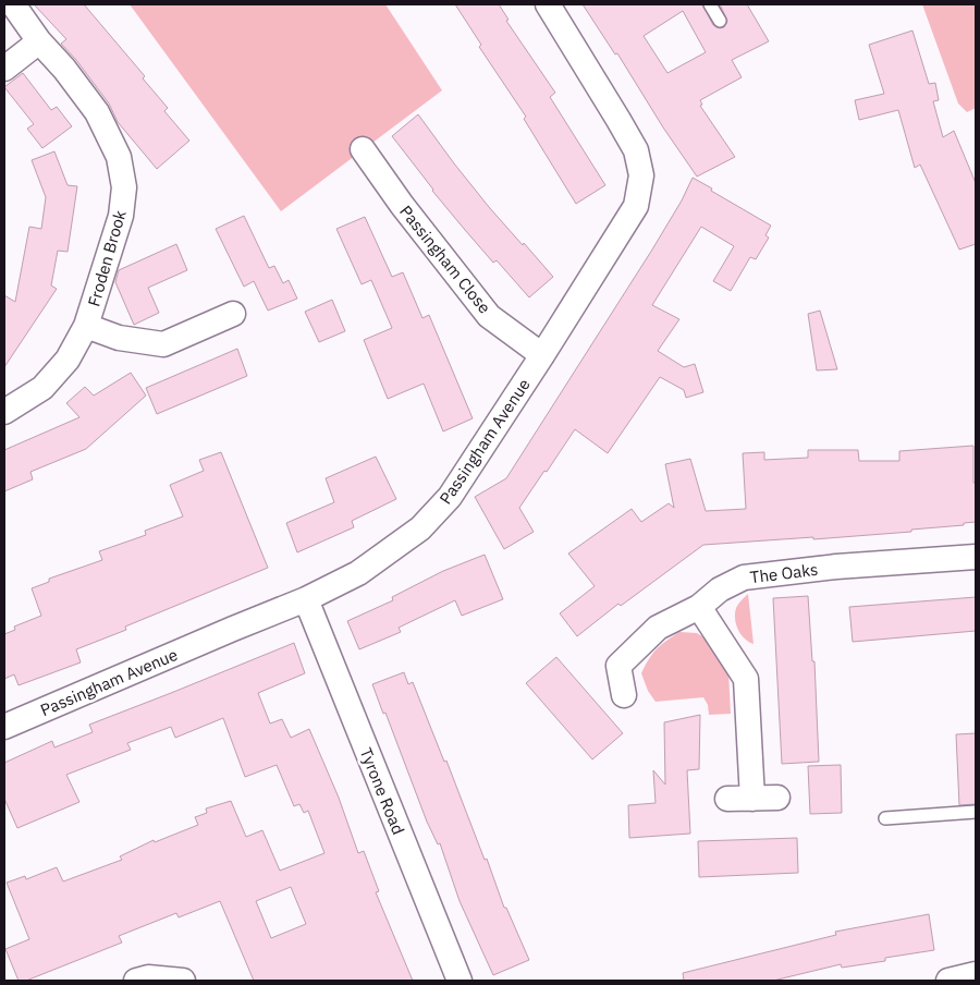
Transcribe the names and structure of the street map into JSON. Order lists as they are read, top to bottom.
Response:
{
  "streets": {
    "street": [
      "Froden Brook",
      "Passingham Close",
      "Passingham Avenue",
      "The Oaks",
      "Tyrone Road"
    ]
  },
  "crossings": [
    ["Passingham Close", "Passingham Avenue"],
    ["Passingham Avenue", "Tyrone Road"]
  ]
}
